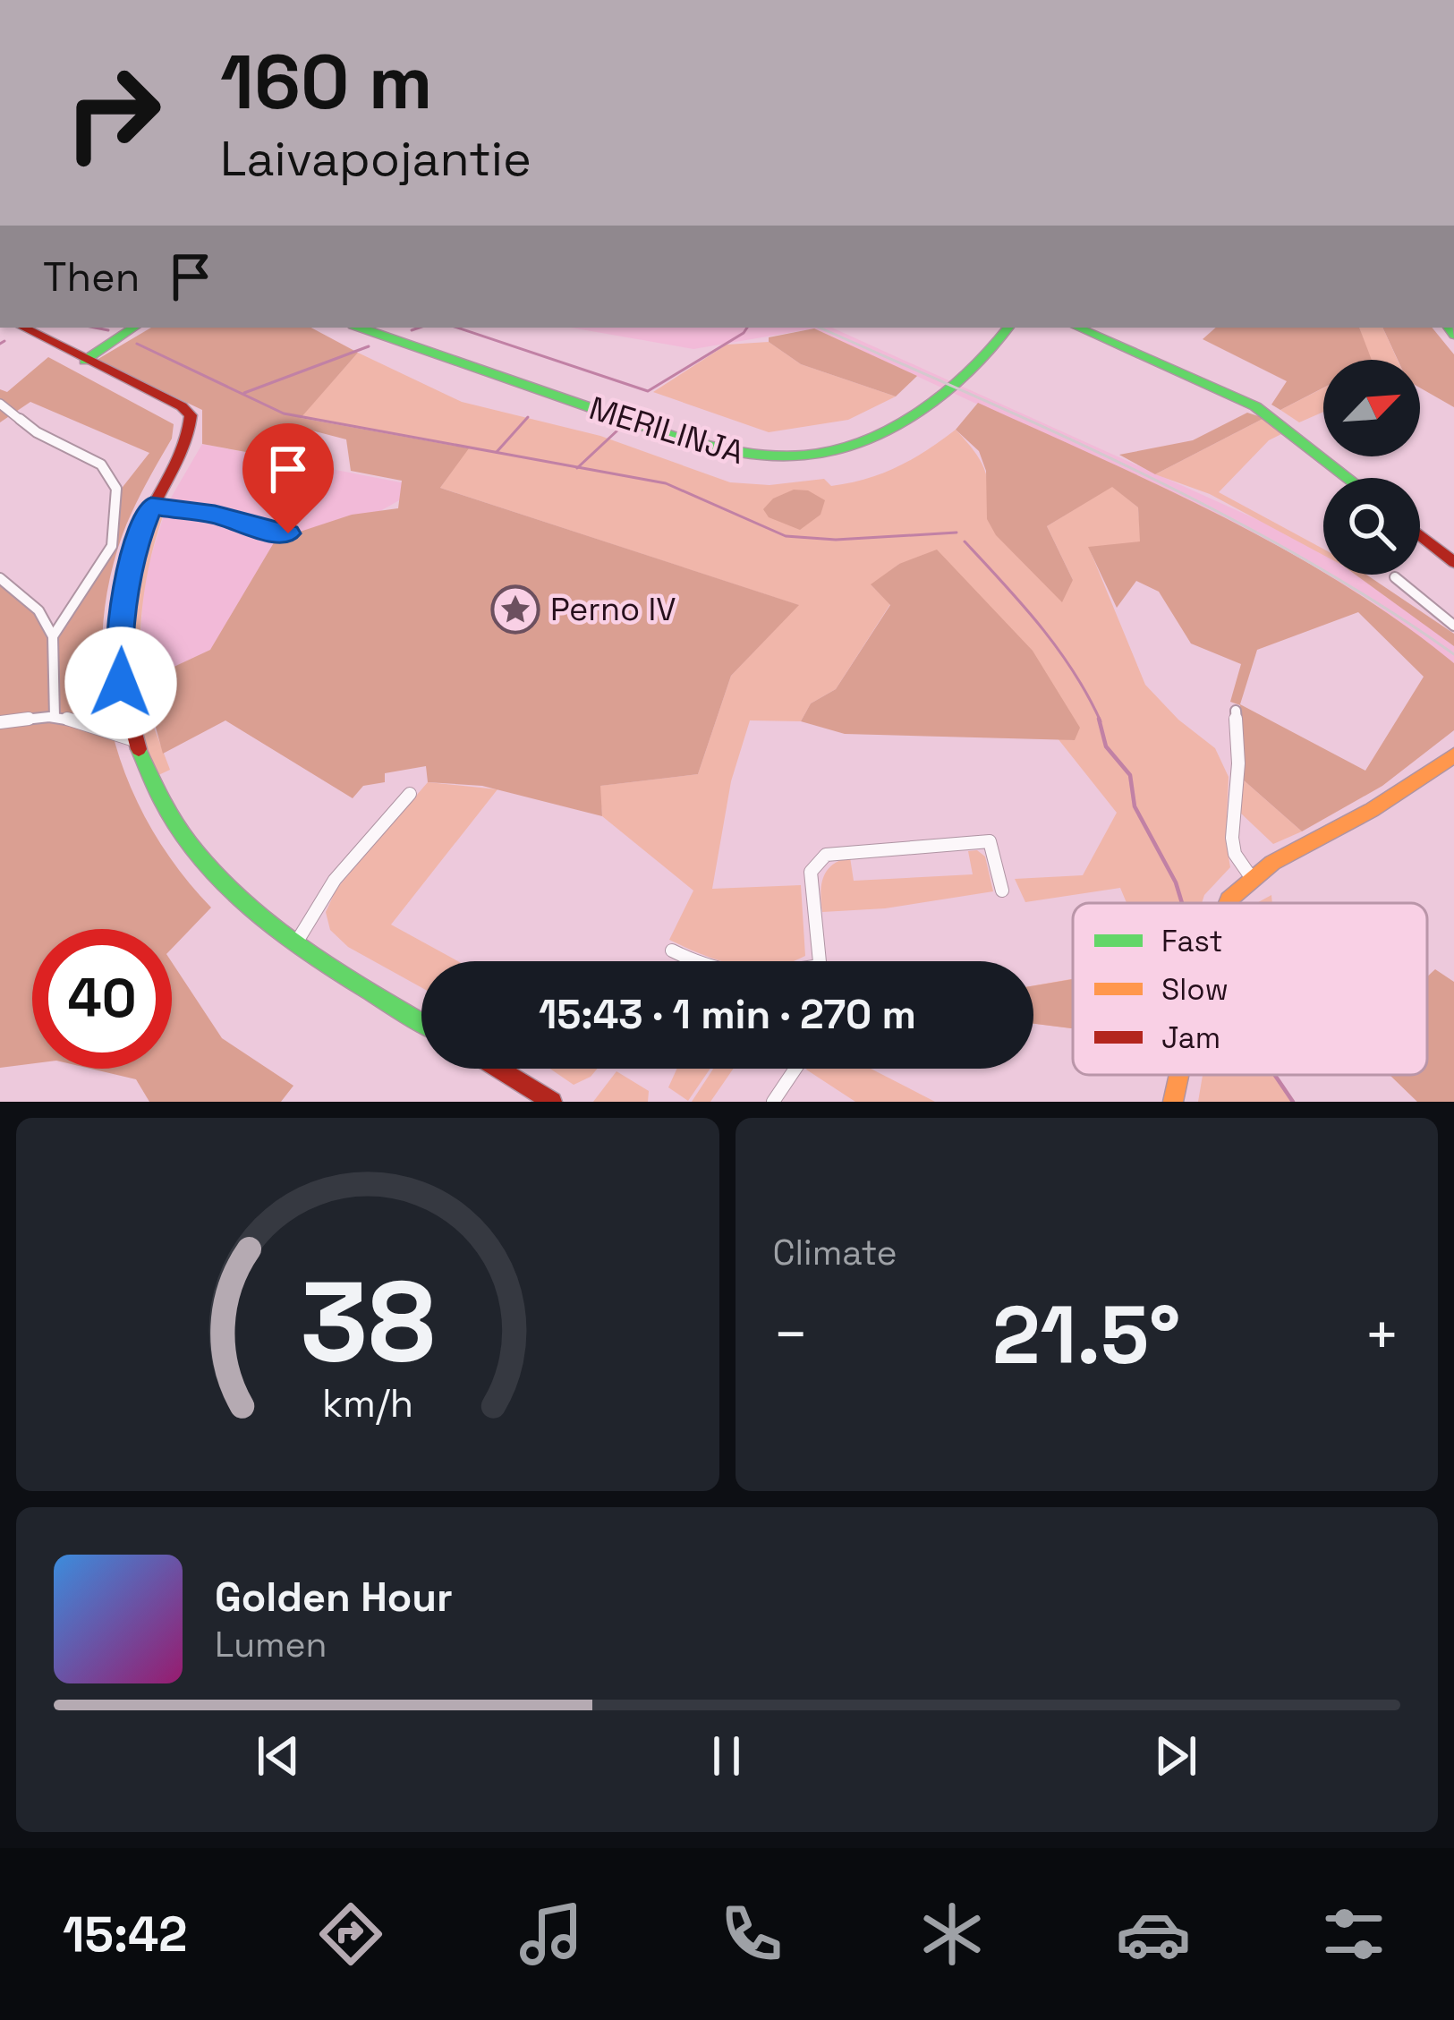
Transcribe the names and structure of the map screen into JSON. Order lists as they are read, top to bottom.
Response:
{
  "streets": {
    "street": ["MERILINJA"]
  },
  "places": {
    "place": ["Perno IV"]
  },
  "legend": ["Fast", "Slow", "Jam"],
  "north": "top right",
  "page": {
    "turn": ["160 m", "Laivapojantie"],
    "then": "Then",
    "limit": "40",
    "trip": "15:43 · 1 min · 270 m",
    "tile": "Climate",
    "heat": ["−", "21.5°", "+"],
    "song": ["Golden Hour", "Lumen"],
    "tabs": "15:42",
    "gauge": ["38", "km/h"]
  }
}
